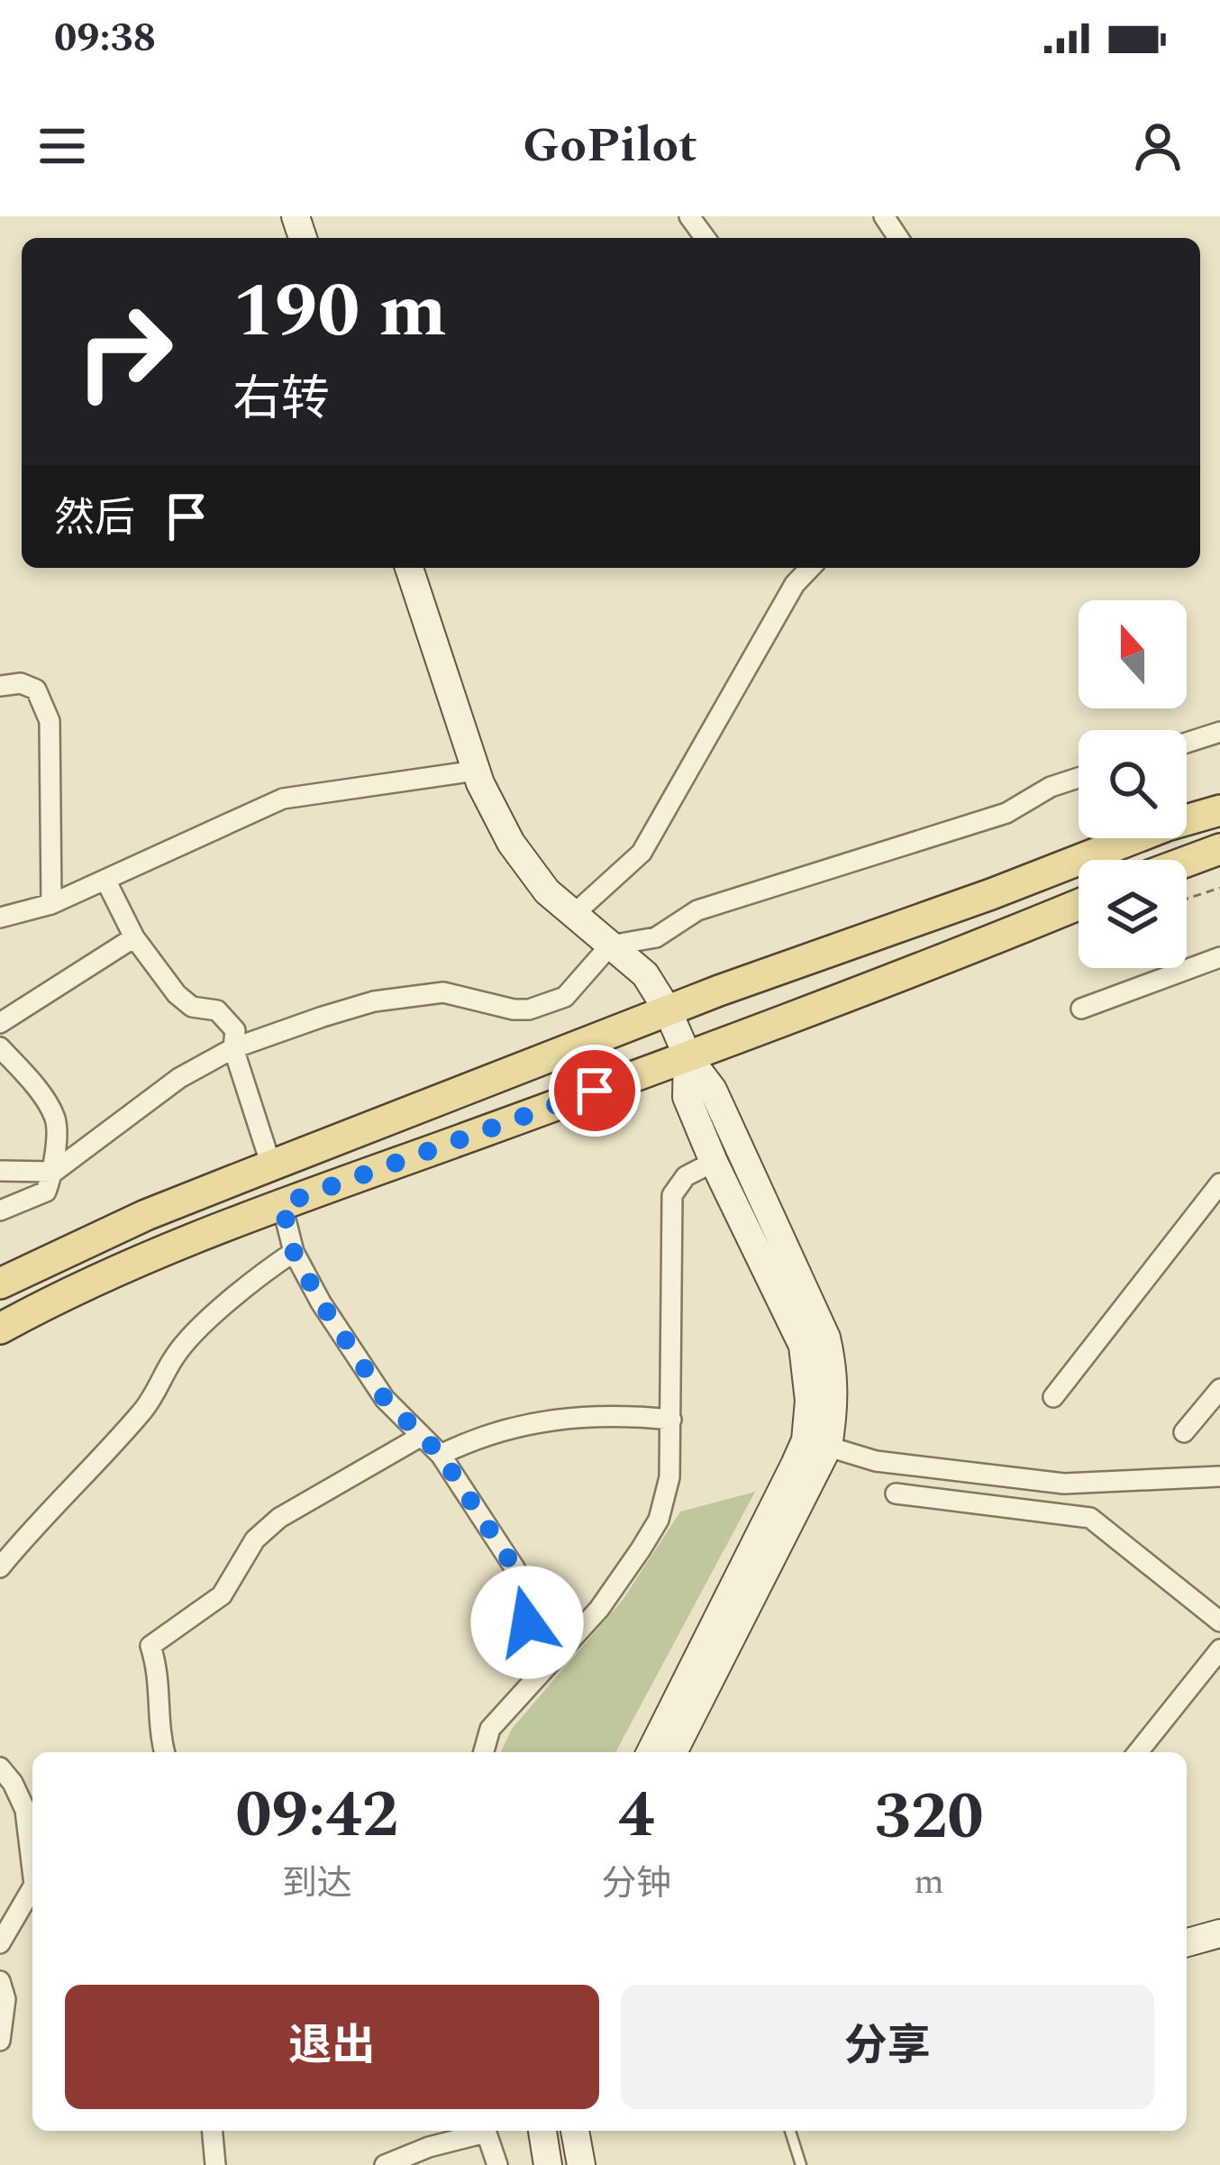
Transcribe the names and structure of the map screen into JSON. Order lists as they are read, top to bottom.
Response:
{
  "north": "top",
  "page": {
    "status": "09:38",
    "header": "GoPilot",
    "turn": ["190 m", "右转"],
    "then": "然后",
    "eta": [
      "09:42",
      "到达",
      "4",
      "分钟",
      "320",
      "m"
    ],
    "buttons": ["退出", "分享"]
  }
}
